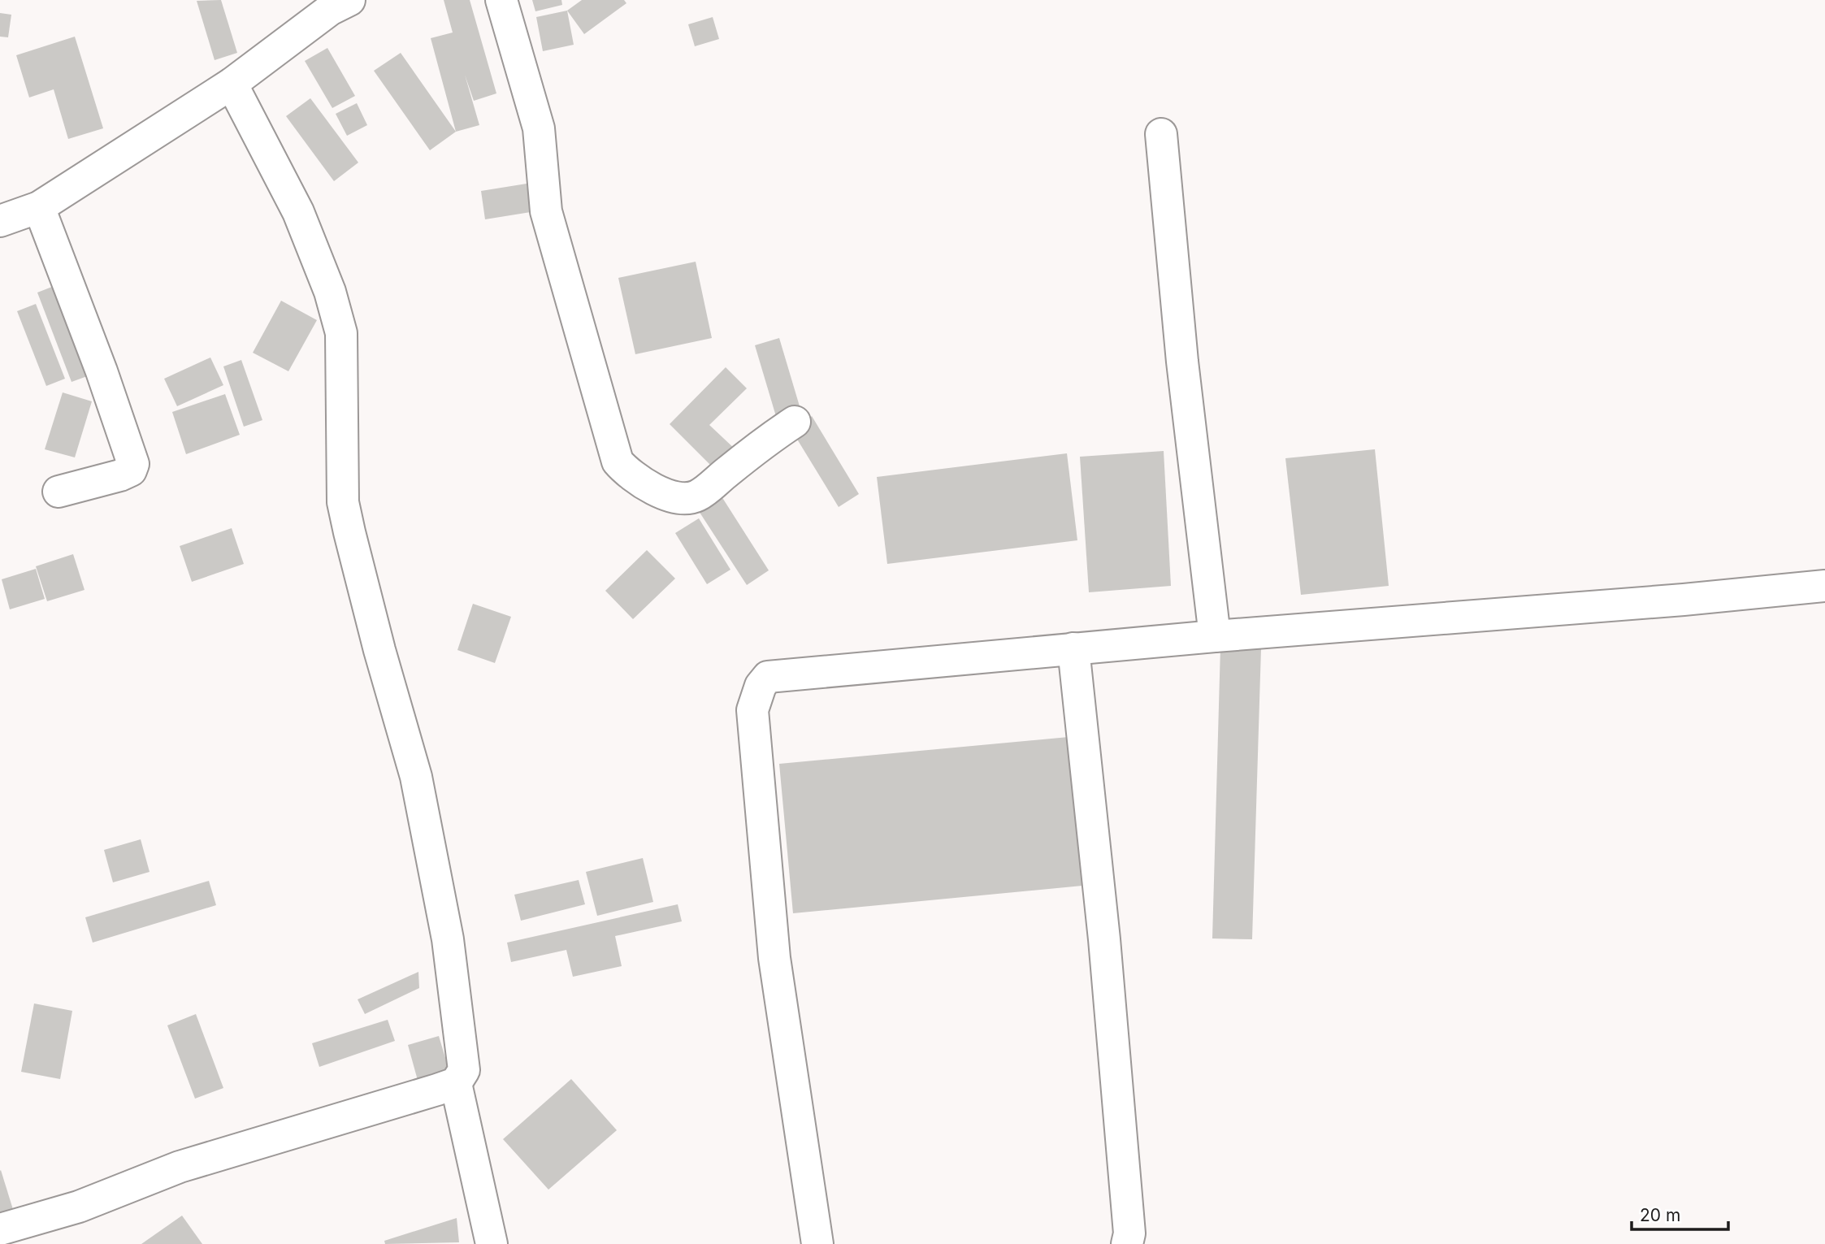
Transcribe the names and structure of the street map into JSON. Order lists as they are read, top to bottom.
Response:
{
  "scale_bar": "20 m"
}
